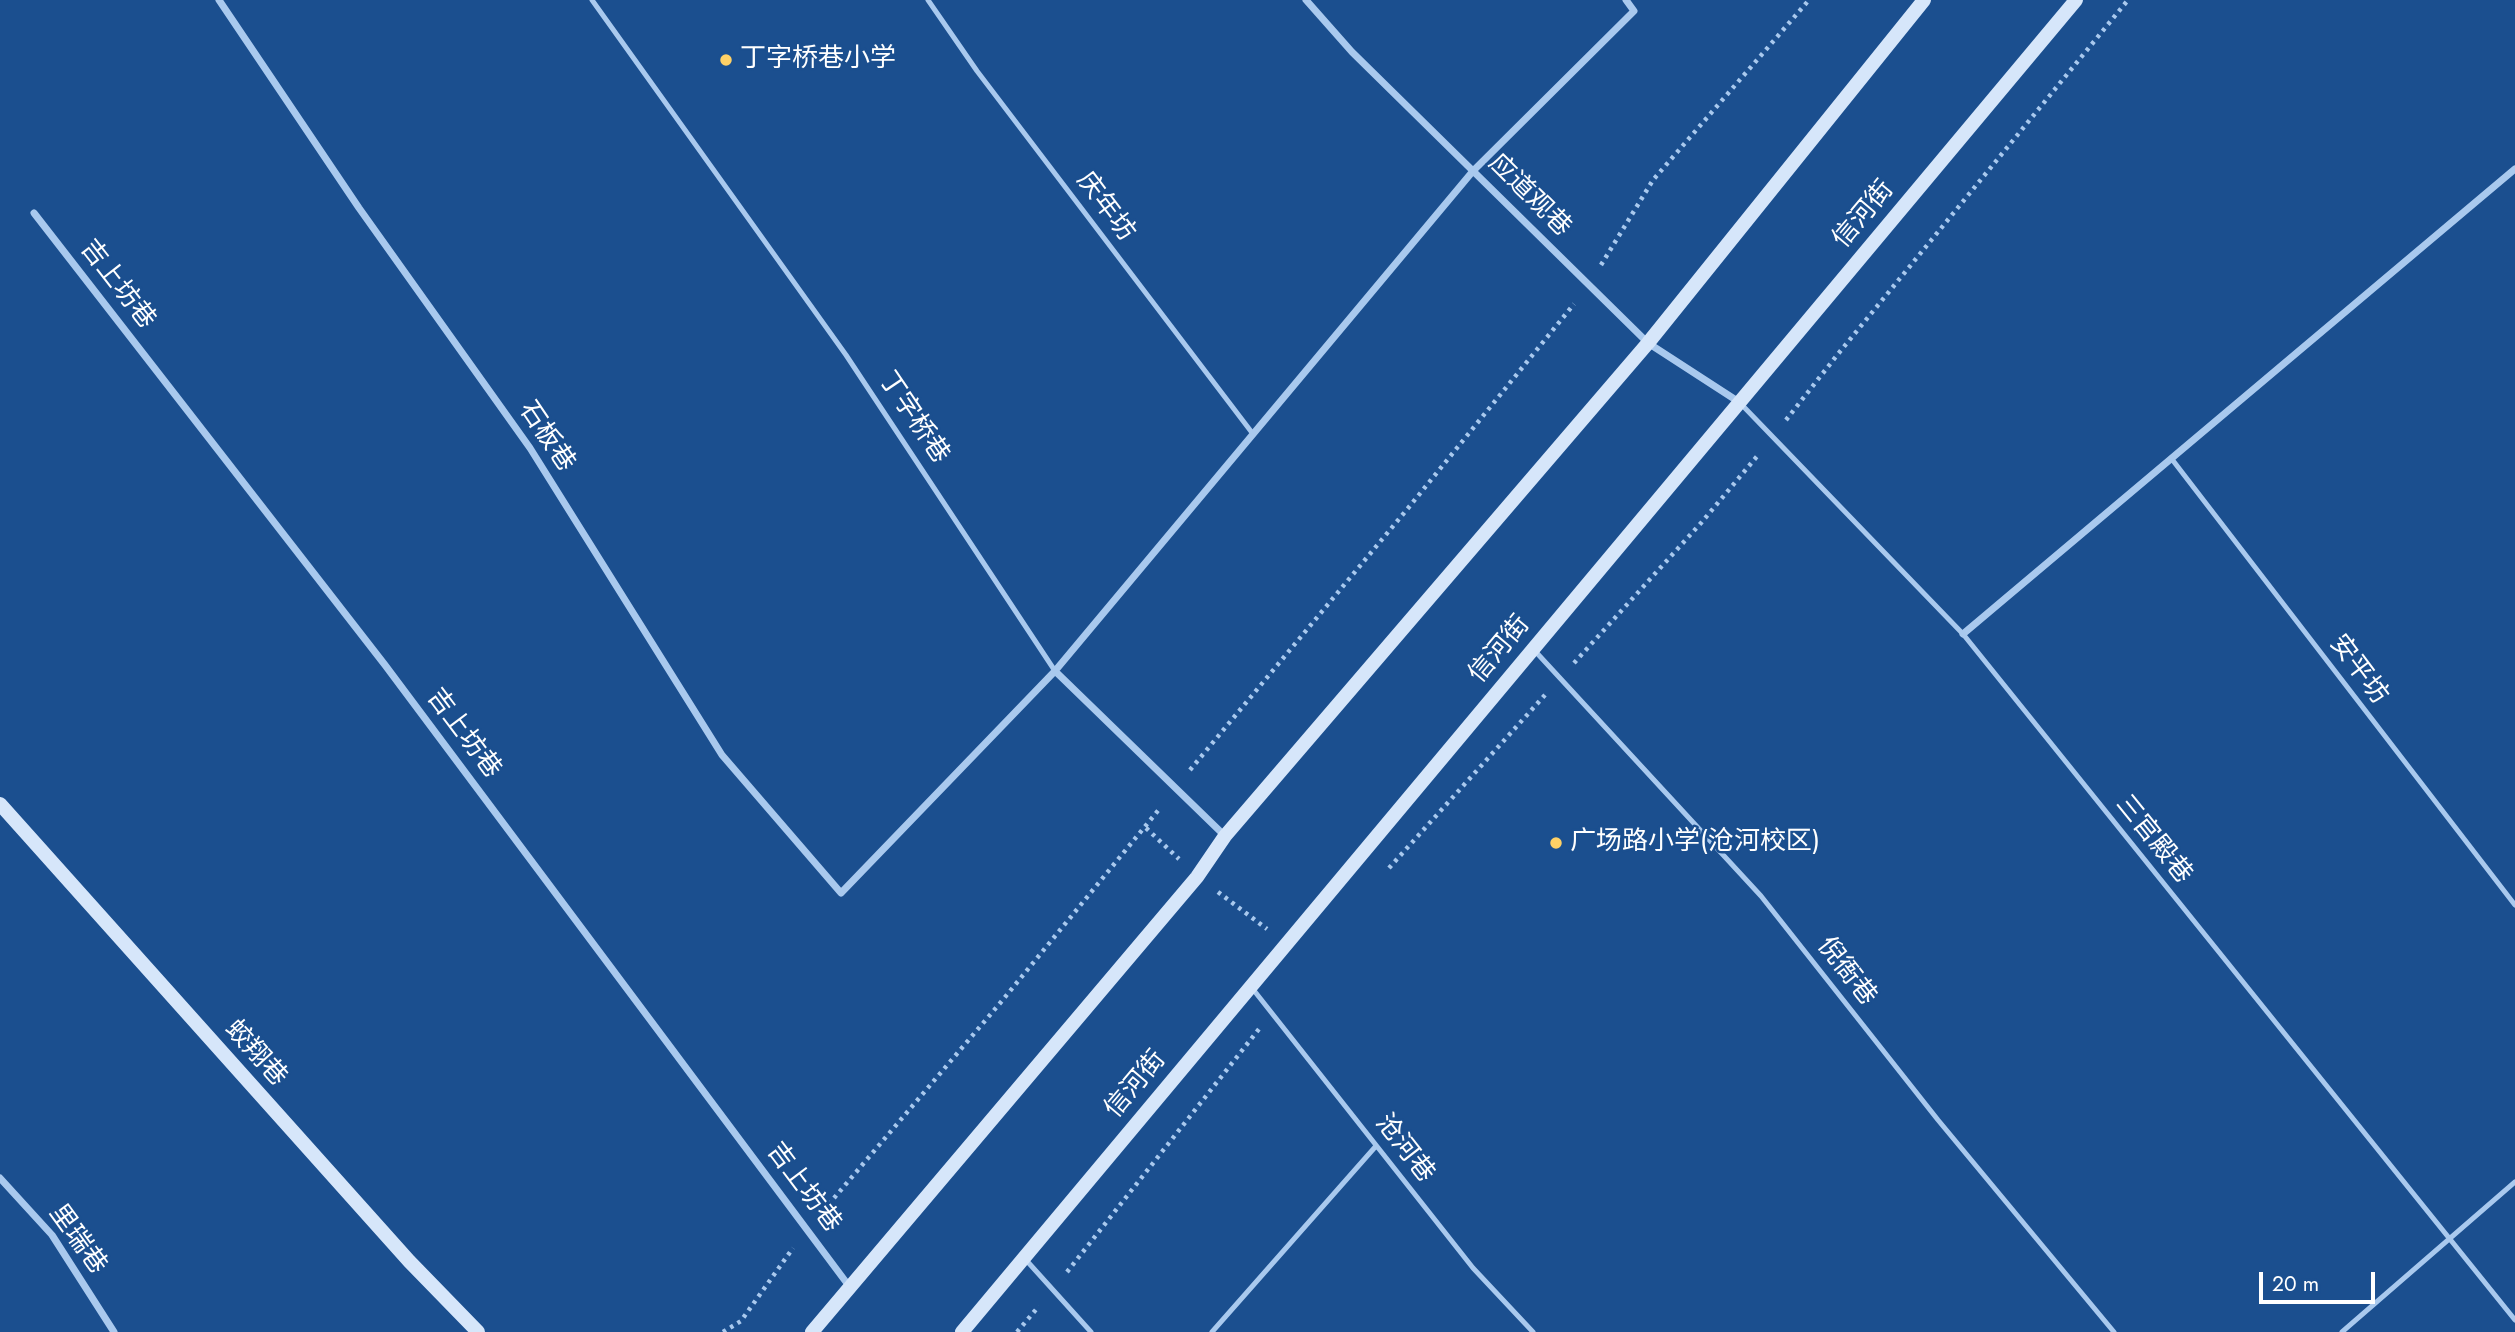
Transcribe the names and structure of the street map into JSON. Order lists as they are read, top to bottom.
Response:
{
  "streets": {
    "main road": ["信河街", "蛟翔巷"],
    "street": [
      "应道观巷",
      "吉上坊巷",
      "丁字桥巷",
      "石板巷",
      "里瑞巷"
    ],
    "lane": [
      "庆年坊",
      "安平坊",
      "三官殿巷",
      "倪衙巷",
      "沧河巷"
    ]
  },
  "crossings": [
    ["应道观巷", "信河街"],
    ["应道观巷", "三官殿巷"],
    ["信河街", "三官殿巷"],
    ["信河街", "倪衙巷"],
    ["信河街", "沧河巷"],
    ["丁字桥巷", "石板巷"]
  ],
  "places": ["丁字桥巷小学", "广场路小学(沧河校区)"],
  "scale_bar": "20 m"
}
